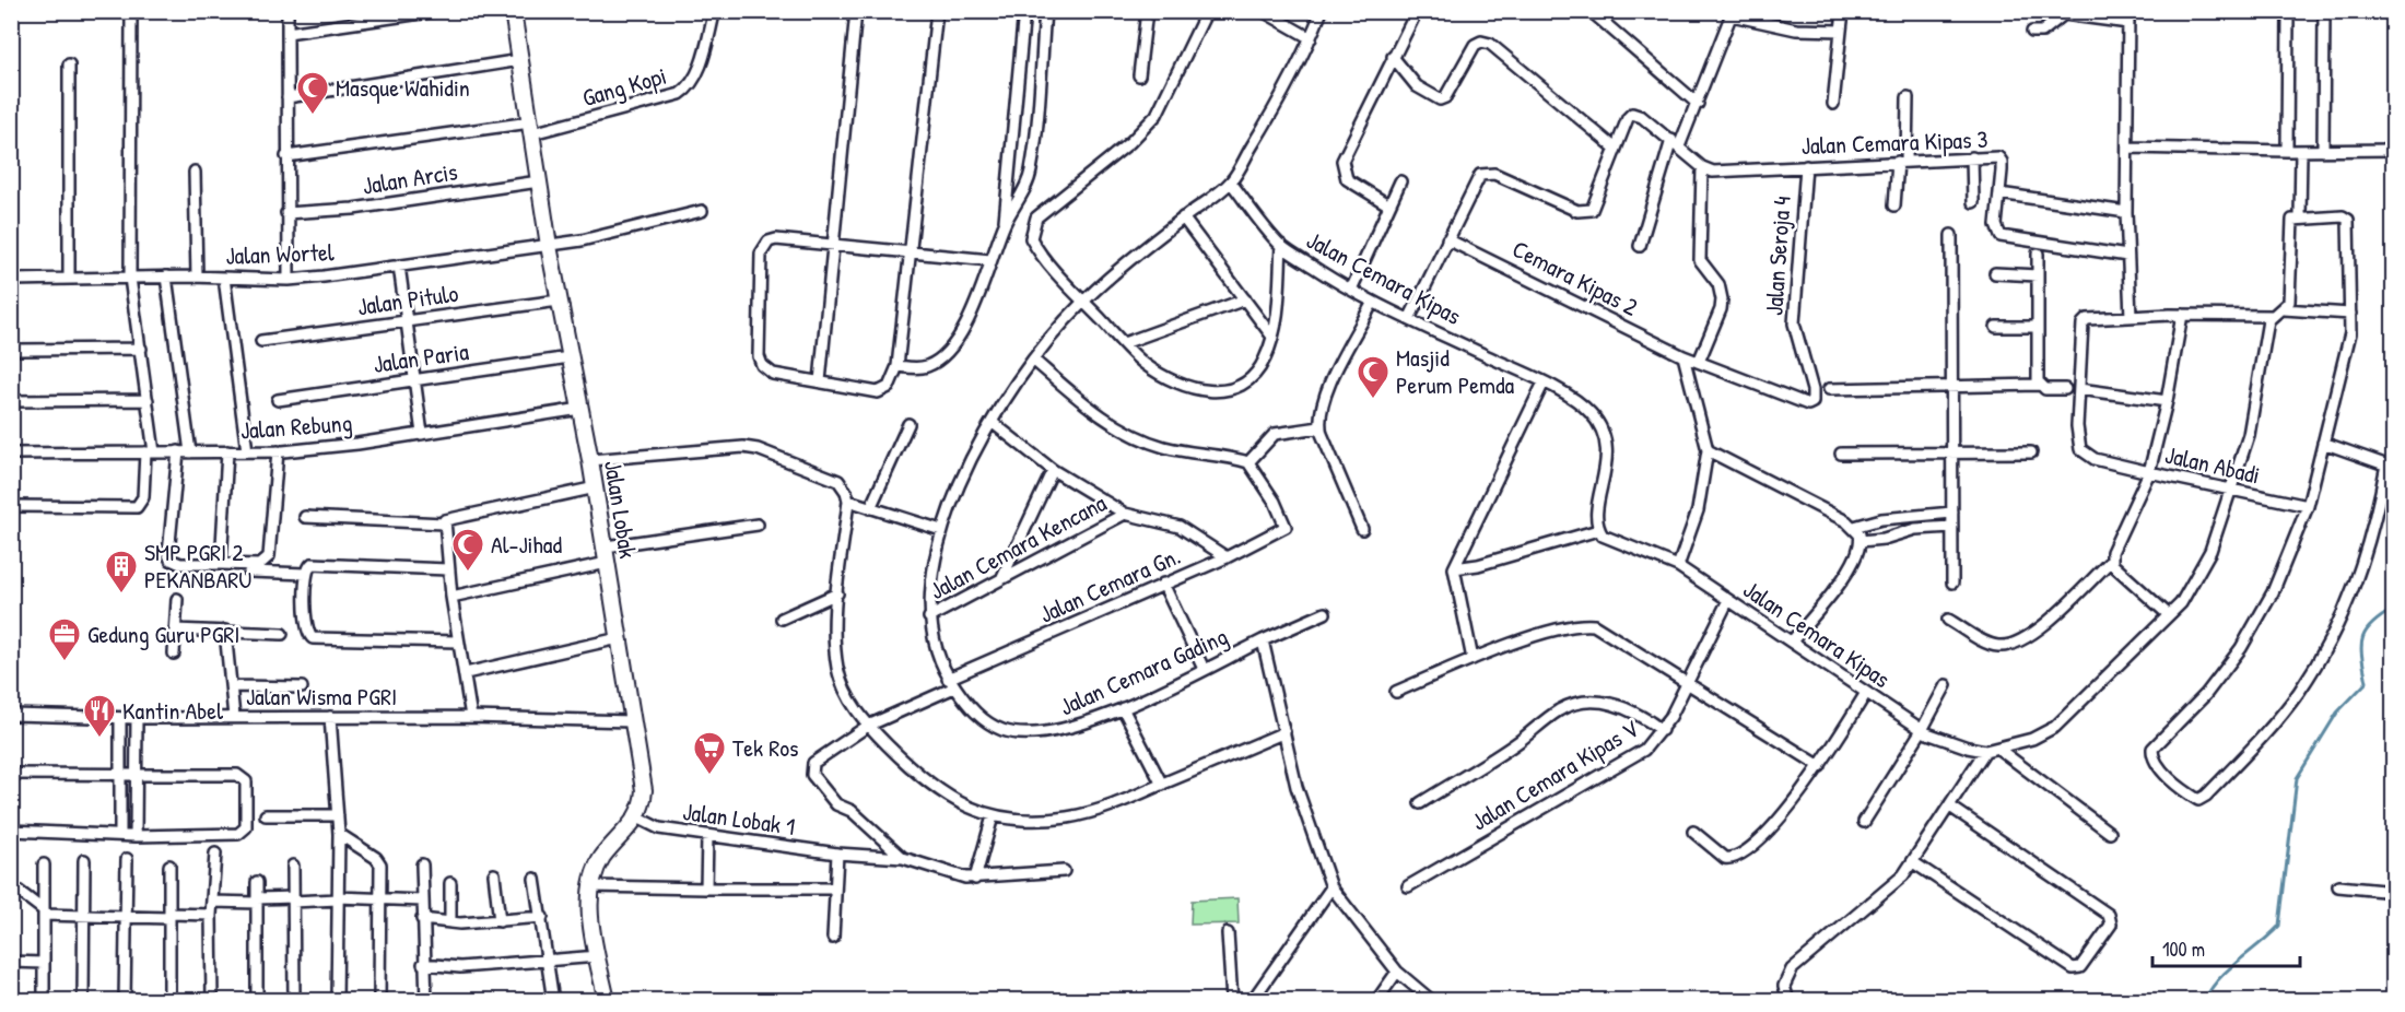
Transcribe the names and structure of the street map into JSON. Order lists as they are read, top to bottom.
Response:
{
  "streets": {
    "main road": ["Jalan Lobak"],
    "street": [
      "Gang Kopi",
      "Jalan Cemara Kipas 3",
      "Jalan Arcis",
      "Jalan Wortel",
      "Jalan Seroja 4",
      "Jalan Cemara Kipas",
      "Cemara Kipas 2",
      "Jalan Pitulo",
      "Jalan Paria",
      "Jalan Rebung",
      "Jalan Abadi",
      "Jalan Cemara Kencana",
      "Jalan Cemara Gn.",
      "Jalan Cemara Gading",
      "Jalan Wisma PGRI",
      "Jalan Cemara Kipas V",
      "Jalan Lobak 1"
    ]
  },
  "crossings": [
    ["Gang Kopi", "Jalan Lobak"],
    ["Jalan Cemara Kipas 3", "Jalan Seroja 4"],
    ["Jalan Arcis", "Jalan Lobak"],
    ["Jalan Wortel", "Jalan Lobak"],
    ["Jalan Seroja 4", "Cemara Kipas 2"],
    ["Jalan Cemara Kipas", "Jalan Abadi"],
    ["Jalan Cemara Kipas", "Jalan Cemara Gading"],
    ["Jalan Cemara Kipas", "Jalan Cemara Kipas V"],
    ["Jalan Pitulo", "Jalan Lobak"],
    ["Jalan Paria", "Jalan Lobak"],
    ["Jalan Rebung", "Jalan Lobak"],
    ["Jalan Lobak", "Jalan Wisma PGRI"],
    ["Jalan Lobak", "Jalan Lobak 1"],
    ["Jalan Cemara Kencana", "Jalan Cemara Gading"],
    ["Jalan Cemara Gn.", "Jalan Cemara Gading"],
    ["Jalan Cemara Gn.", "Jalan Lobak 1"]
  ],
  "places": {
    "mosque": ["Masque Wahidin", "Masjid Perum Pemda", "Al-Jihad"],
    "building": ["SMP PGRI 2 PEKANBARU"],
    "office": ["Gedung Guru PGRI"],
    "restaurant": ["Kantin Abel"],
    "supermarket": ["Tek Ros"]
  },
  "scale_bar": "100 m"
}
